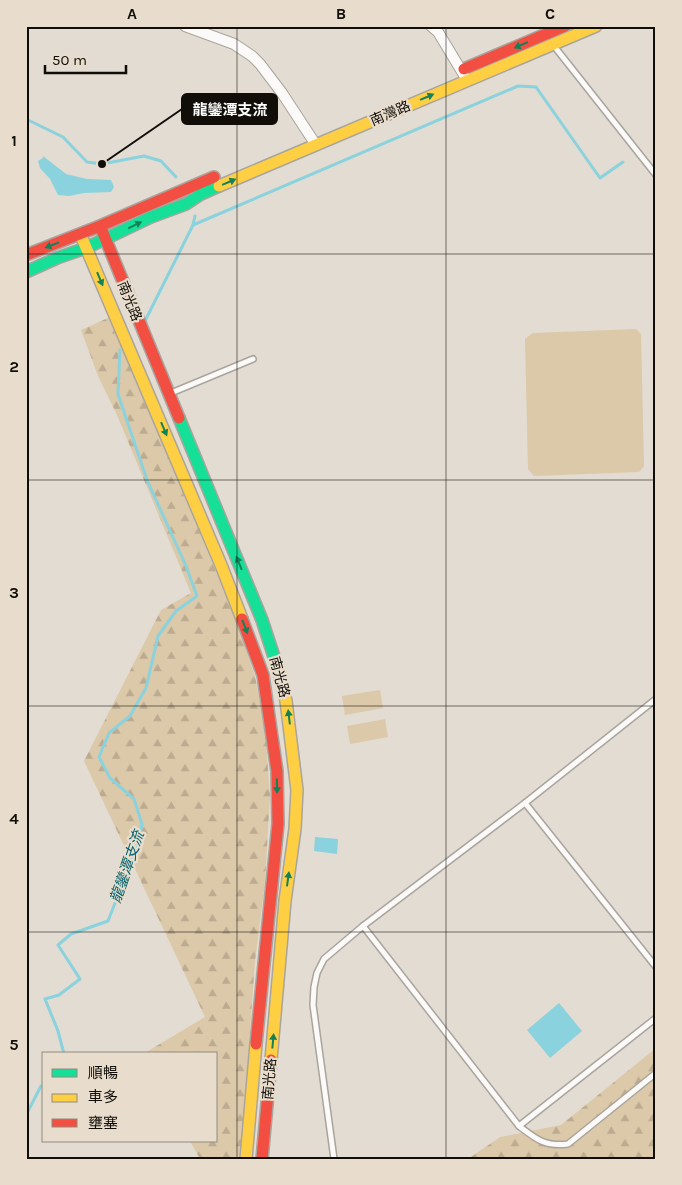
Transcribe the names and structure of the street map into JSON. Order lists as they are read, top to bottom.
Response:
{
  "streets": {
    "street": ["南灣路", "南光路"]
  },
  "crossings": [
    ["南灣路", "南光路"]
  ],
  "water": ["龍鑾潭支流"],
  "places": ["龍鑾潭支流"],
  "legend": ["順暢", "車多", "壅塞"],
  "scale_bar": "50 m",
  "grid": {
    "columns": ["A", "B", "C"],
    "rows": [
      "1",
      "2",
      "3",
      "4",
      "5"
    ]
  }
}
